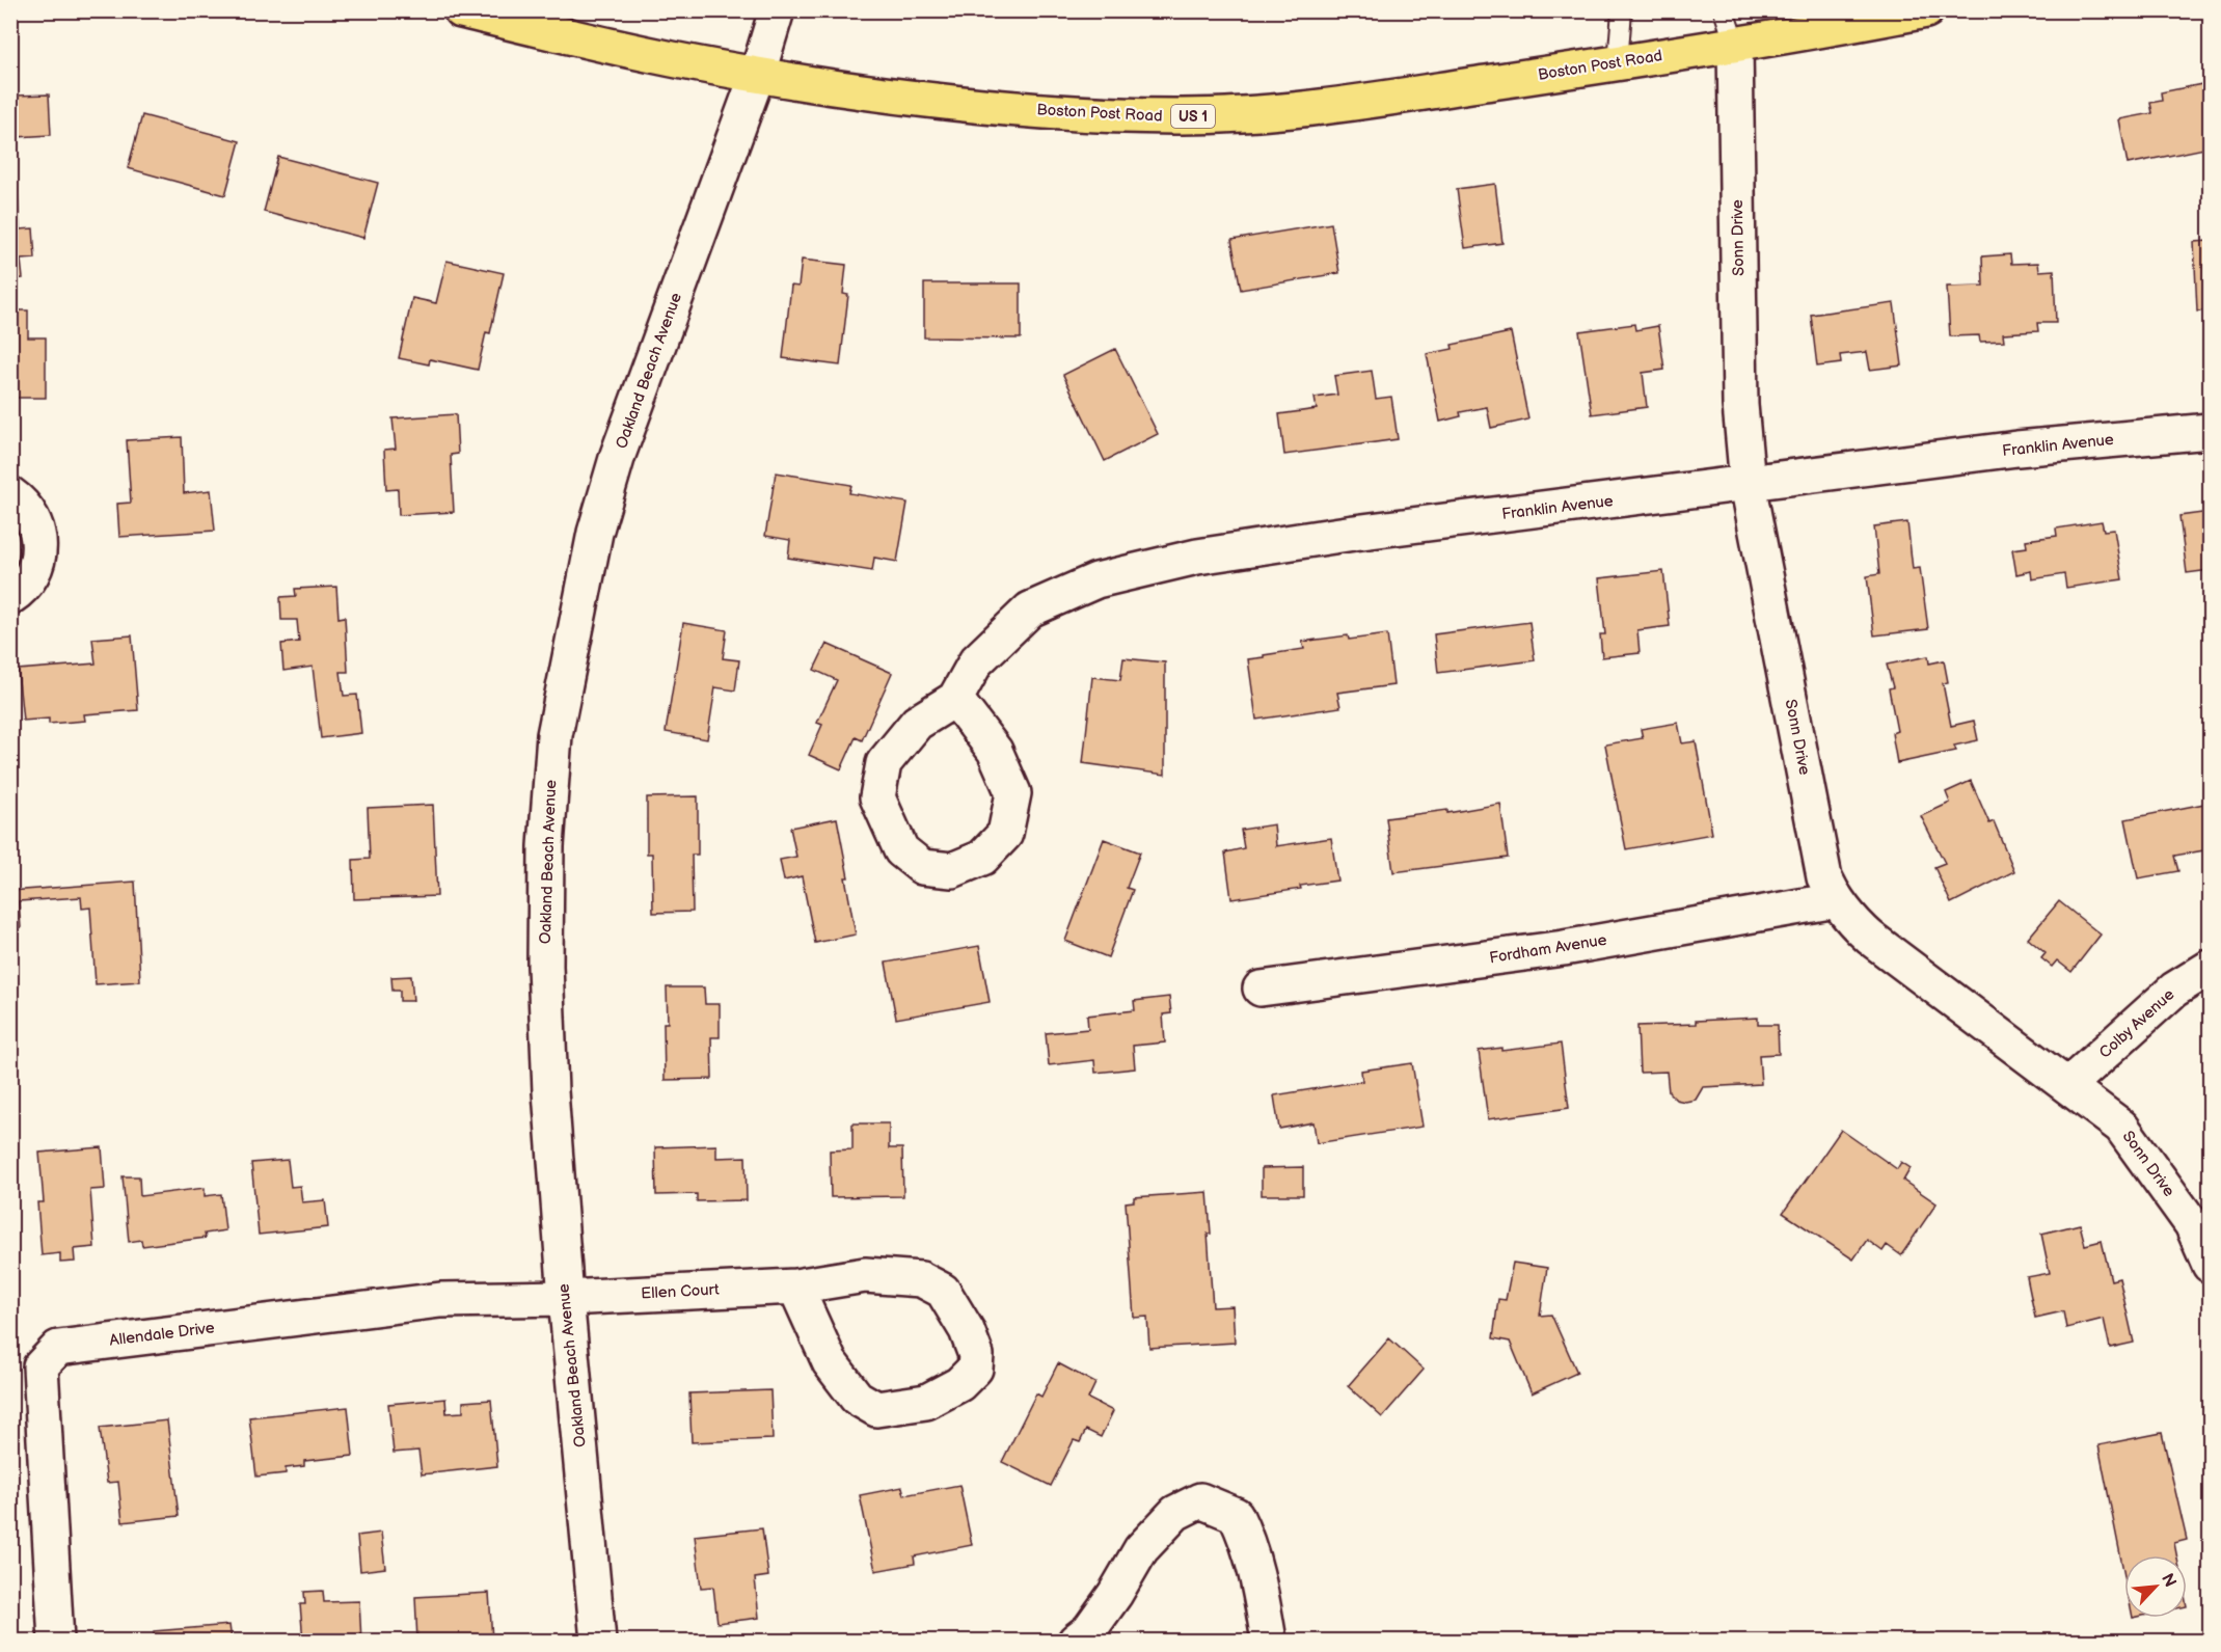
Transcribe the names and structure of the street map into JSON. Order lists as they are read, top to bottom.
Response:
{
  "streets": {
    "main road": ["Boston Post Road", "US 1"],
    "street": [
      "Sonn Drive",
      "Oakland Beach Avenue",
      "Franklin Avenue",
      "Fordham Avenue",
      "Colby Avenue",
      "Ellen Court",
      "Allendale Drive"
    ]
  },
  "crossings": [
    ["Boston Post Road", "Sonn Drive"],
    ["Boston Post Road", "Oakland Beach Avenue"],
    ["Sonn Drive", "Franklin Avenue"],
    ["Sonn Drive", "Fordham Avenue"],
    ["Sonn Drive", "Colby Avenue"],
    ["Oakland Beach Avenue", "Ellen Court"],
    ["Oakland Beach Avenue", "Allendale Drive"],
    ["Ellen Court", "Allendale Drive"]
  ],
  "north": "top right"
}
